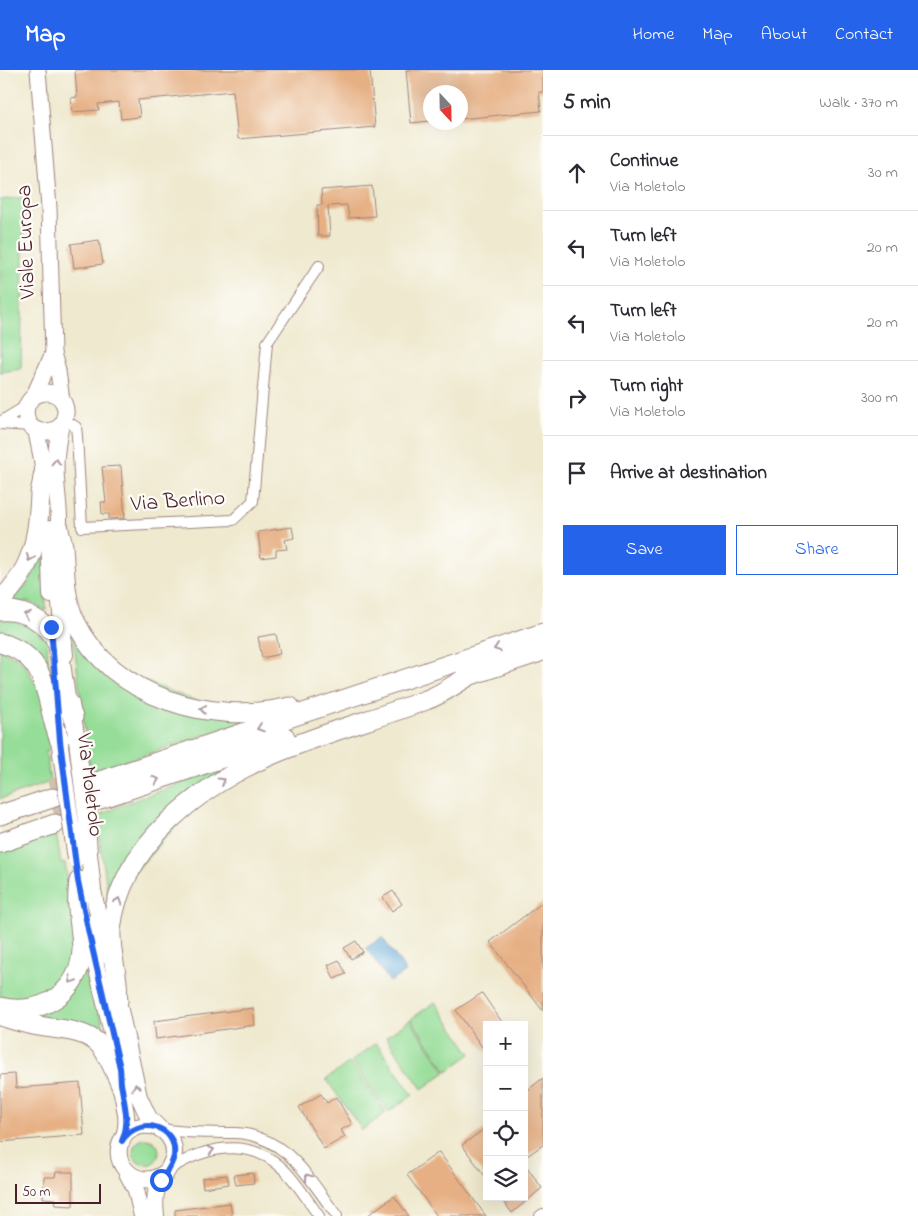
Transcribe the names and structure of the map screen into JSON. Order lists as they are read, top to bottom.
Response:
{
  "streets": {
    "main road": ["Viale Europa", "Via Moletolo"],
    "street": ["Via Berlino"]
  },
  "crossings": [
    ["Viale Europa", "Via Moletolo"],
    ["Via Berlino", "Via Moletolo"]
  ],
  "scale_bar": "50 m",
  "north": "bottom",
  "page": {
    "header": "Map",
    "nav": [
      "Home",
      "Map",
      "About",
      "Contact"
    ],
    "heading": ["5 min", "Walk · 370 m"],
    "list": [
      ["Continue", "Via Moletolo", "30 m"],
      ["Turn left", "Via Moletolo", "20 m"],
      ["Turn left", "Via Moletolo", "20 m"],
      ["Turn right", "Via Moletolo", "300 m"],
      "Arrive at destination"
    ],
    "buttons": ["Save", "Share"],
    "map_buttons": ["+", "−"],
    "scale": "50 m"
  }
}
